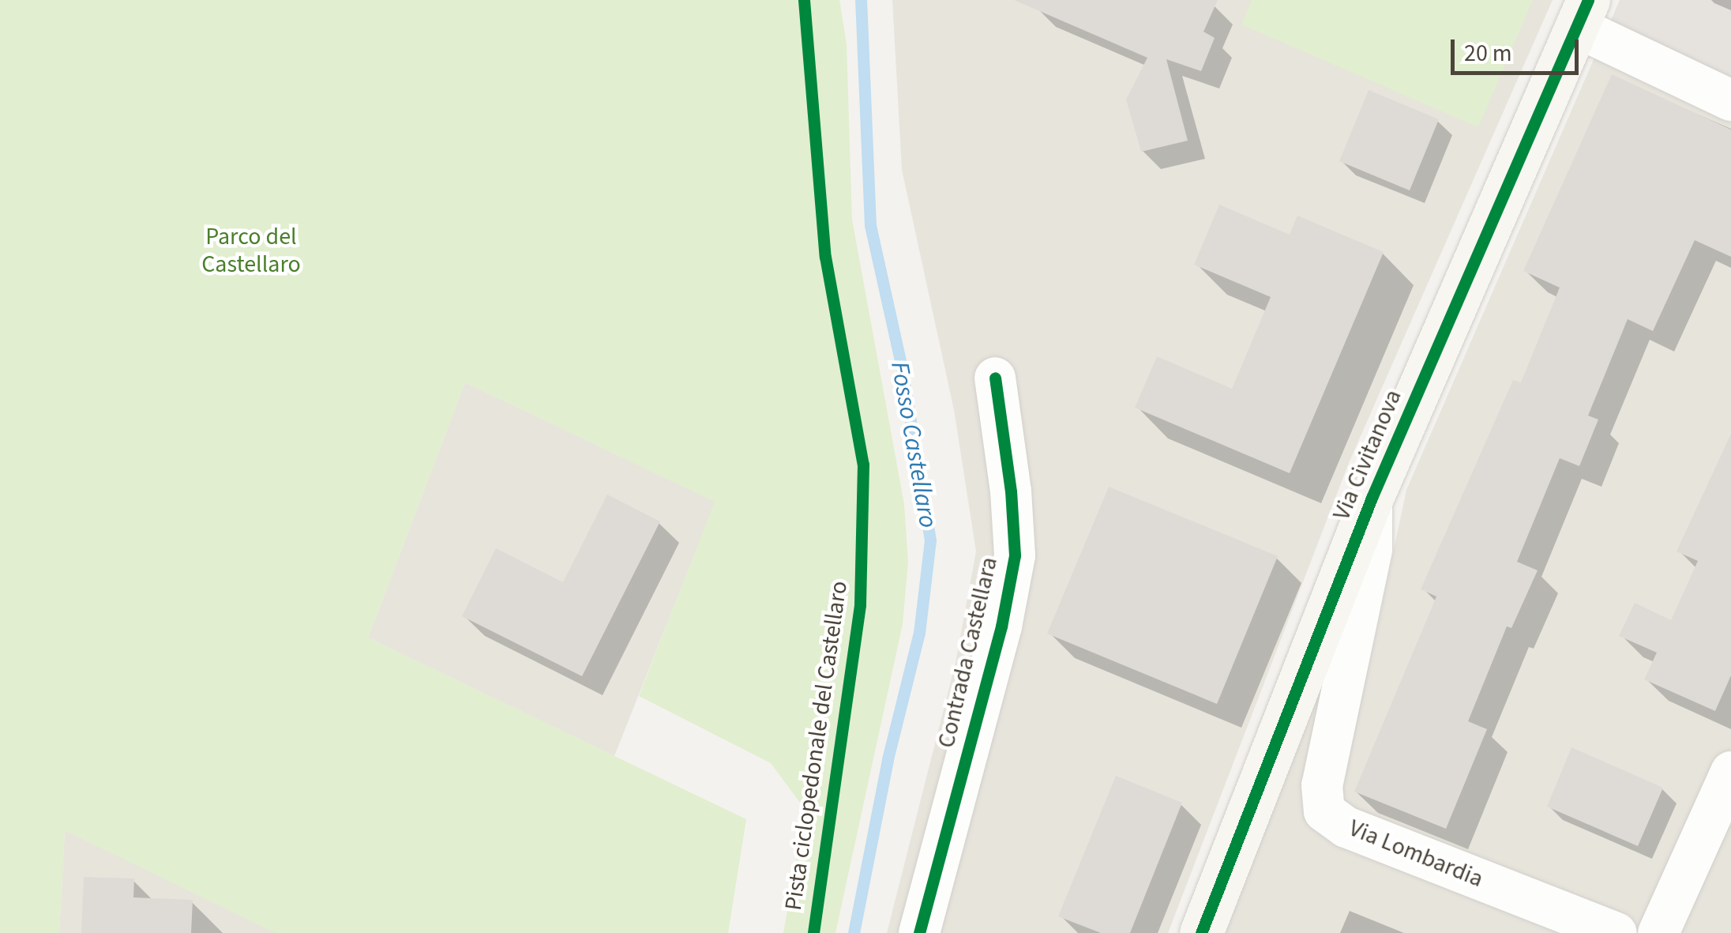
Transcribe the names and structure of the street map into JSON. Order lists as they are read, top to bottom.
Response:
{
  "streets": {
    "street": ["Via Civitanova", "Contrada Castellara", "Via Lombardia"],
    "cycle path": ["Pista ciclopedonale del Castellaro"]
  },
  "crossings": [
    ["Via Civitanova", "Via Lombardia"]
  ],
  "water": ["Fosso Castellaro"],
  "parks": ["Parco del Castellaro"],
  "scale_bar": "20 m"
}
